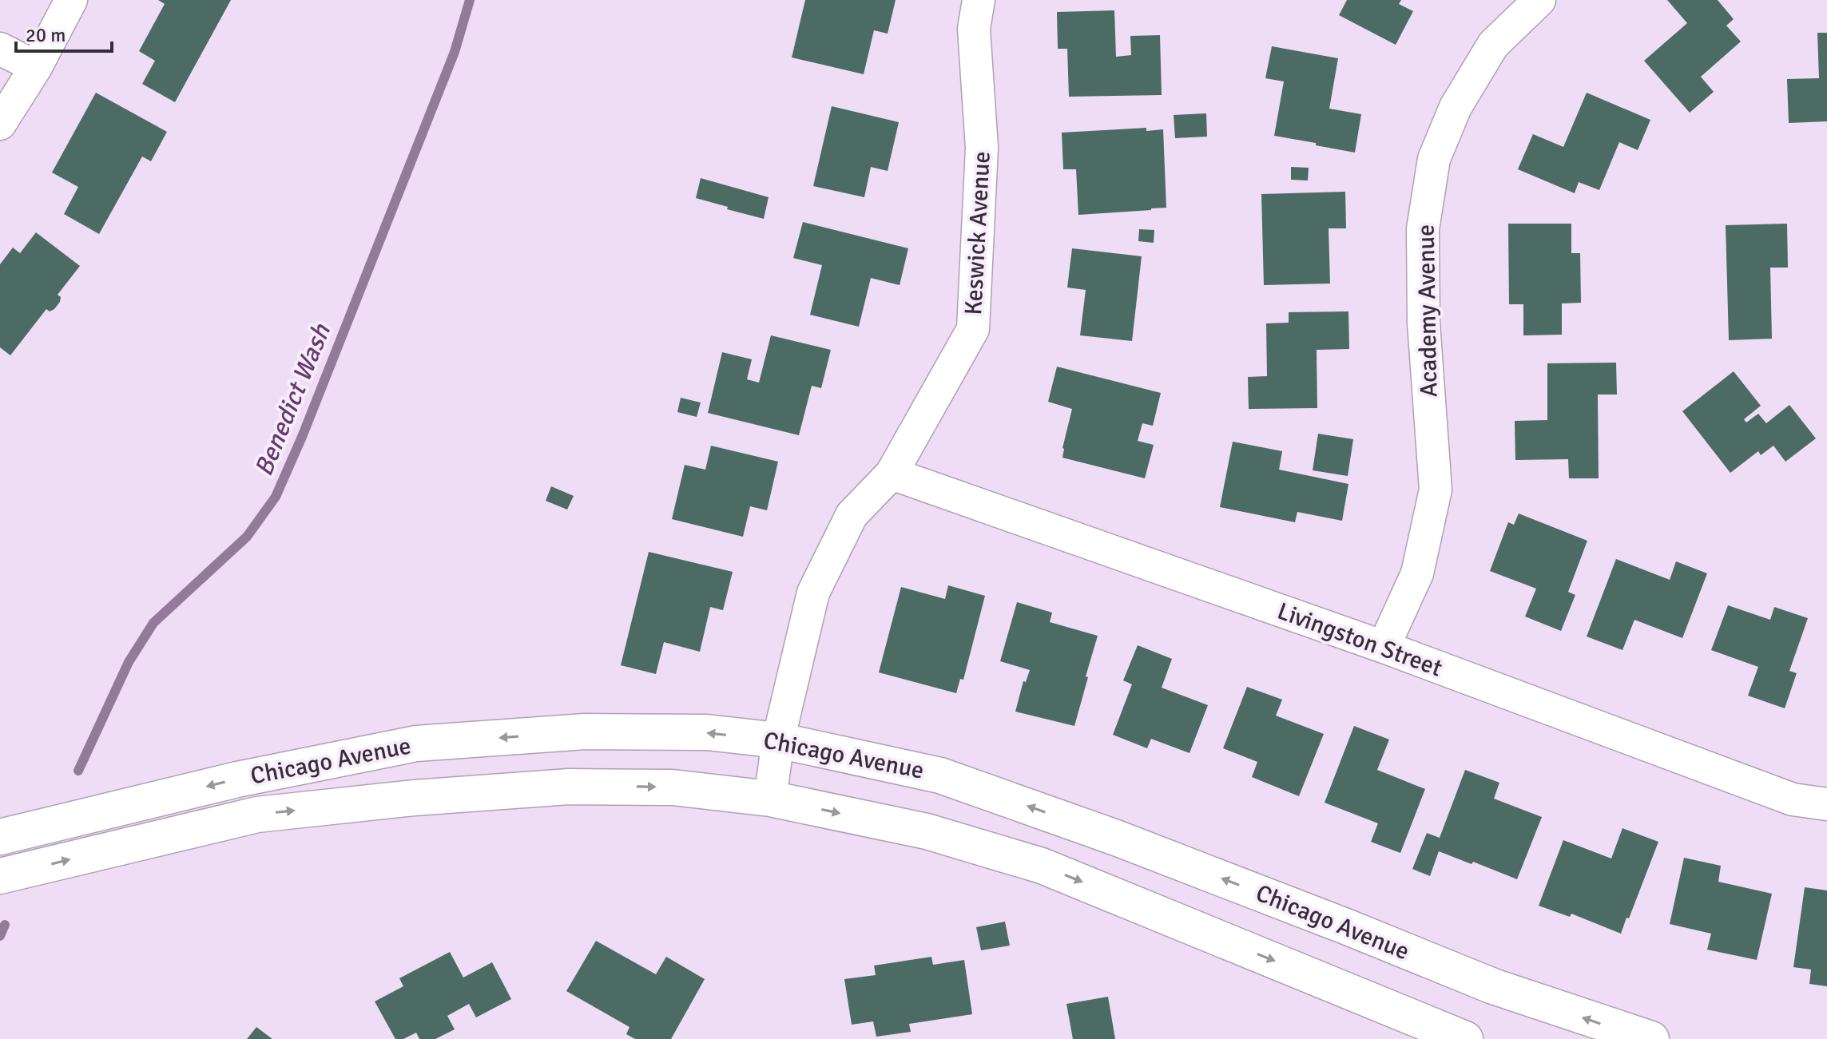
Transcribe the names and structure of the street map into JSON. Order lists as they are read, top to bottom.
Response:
{
  "streets": {
    "main road": ["Chicago Avenue"],
    "street": ["Keswick Avenue", "Academy Avenue", "Livingston Street"]
  },
  "crossings": [
    ["Keswick Avenue", "Livingston Street"],
    ["Keswick Avenue", "Chicago Avenue"],
    ["Academy Avenue", "Livingston Street"]
  ],
  "water": ["Benedict Wash"],
  "scale_bar": "20 m"
}
